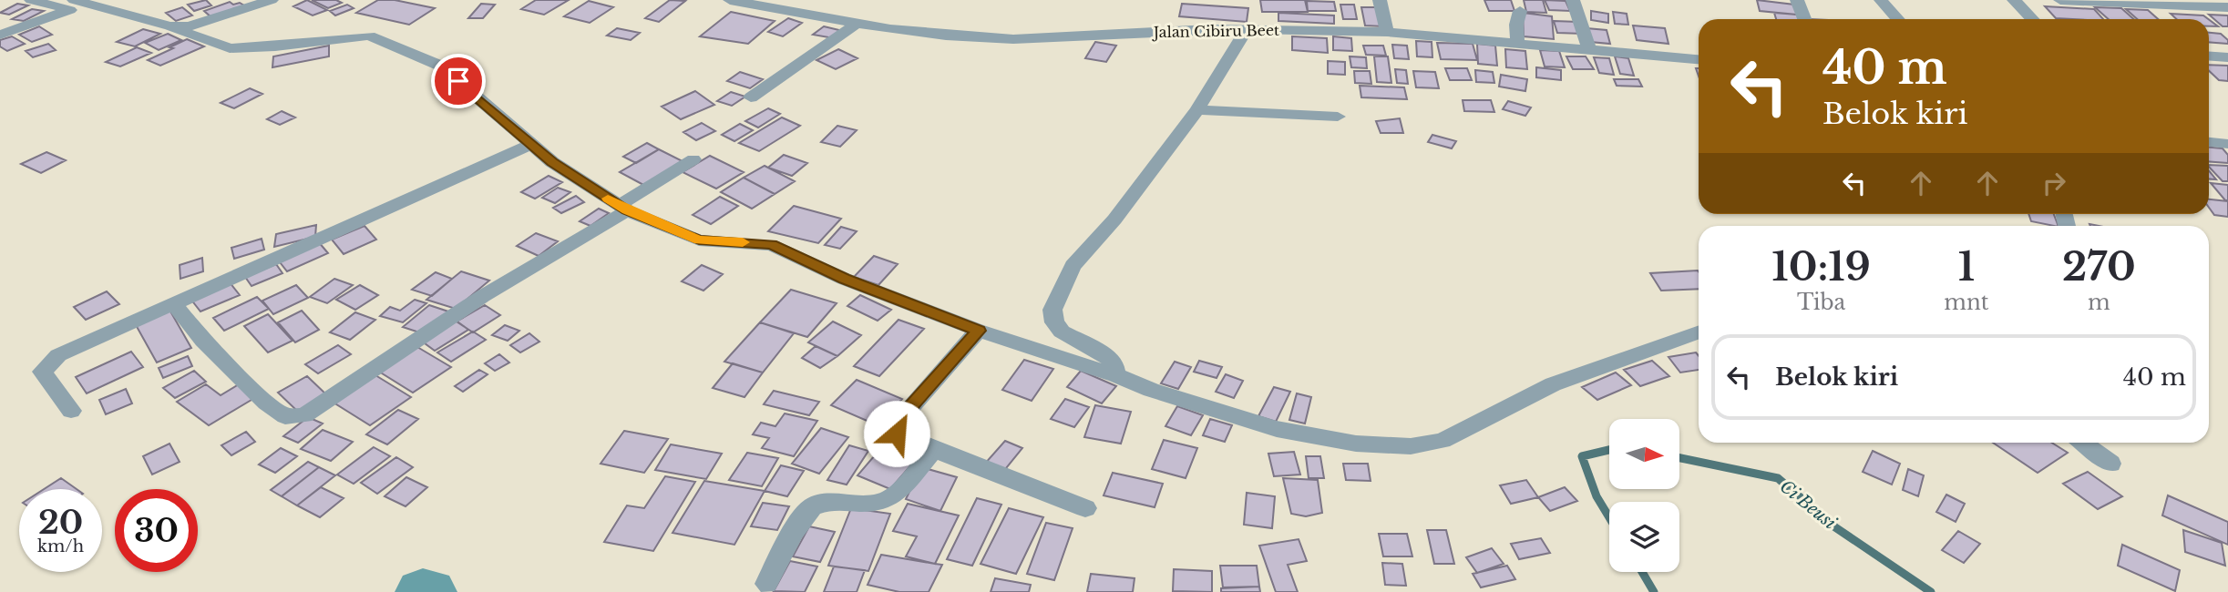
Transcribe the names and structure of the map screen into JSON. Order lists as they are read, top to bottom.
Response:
{
  "streets": {
    "street": ["Jalan Cibiru Beet"]
  },
  "water": ["Ci Beusi"],
  "north": "right",
  "page": {
    "turn": ["40 m", "Belok kiri"],
    "eta": [
      "10:19",
      "Tiba",
      "1",
      "mnt",
      "270",
      "m"
    ],
    "list": [
      {
        "name": "Belok kiri",
        "value": "40 m"
      }
    ],
    "speed": "20 km/h",
    "limit": "30"
  }
}
